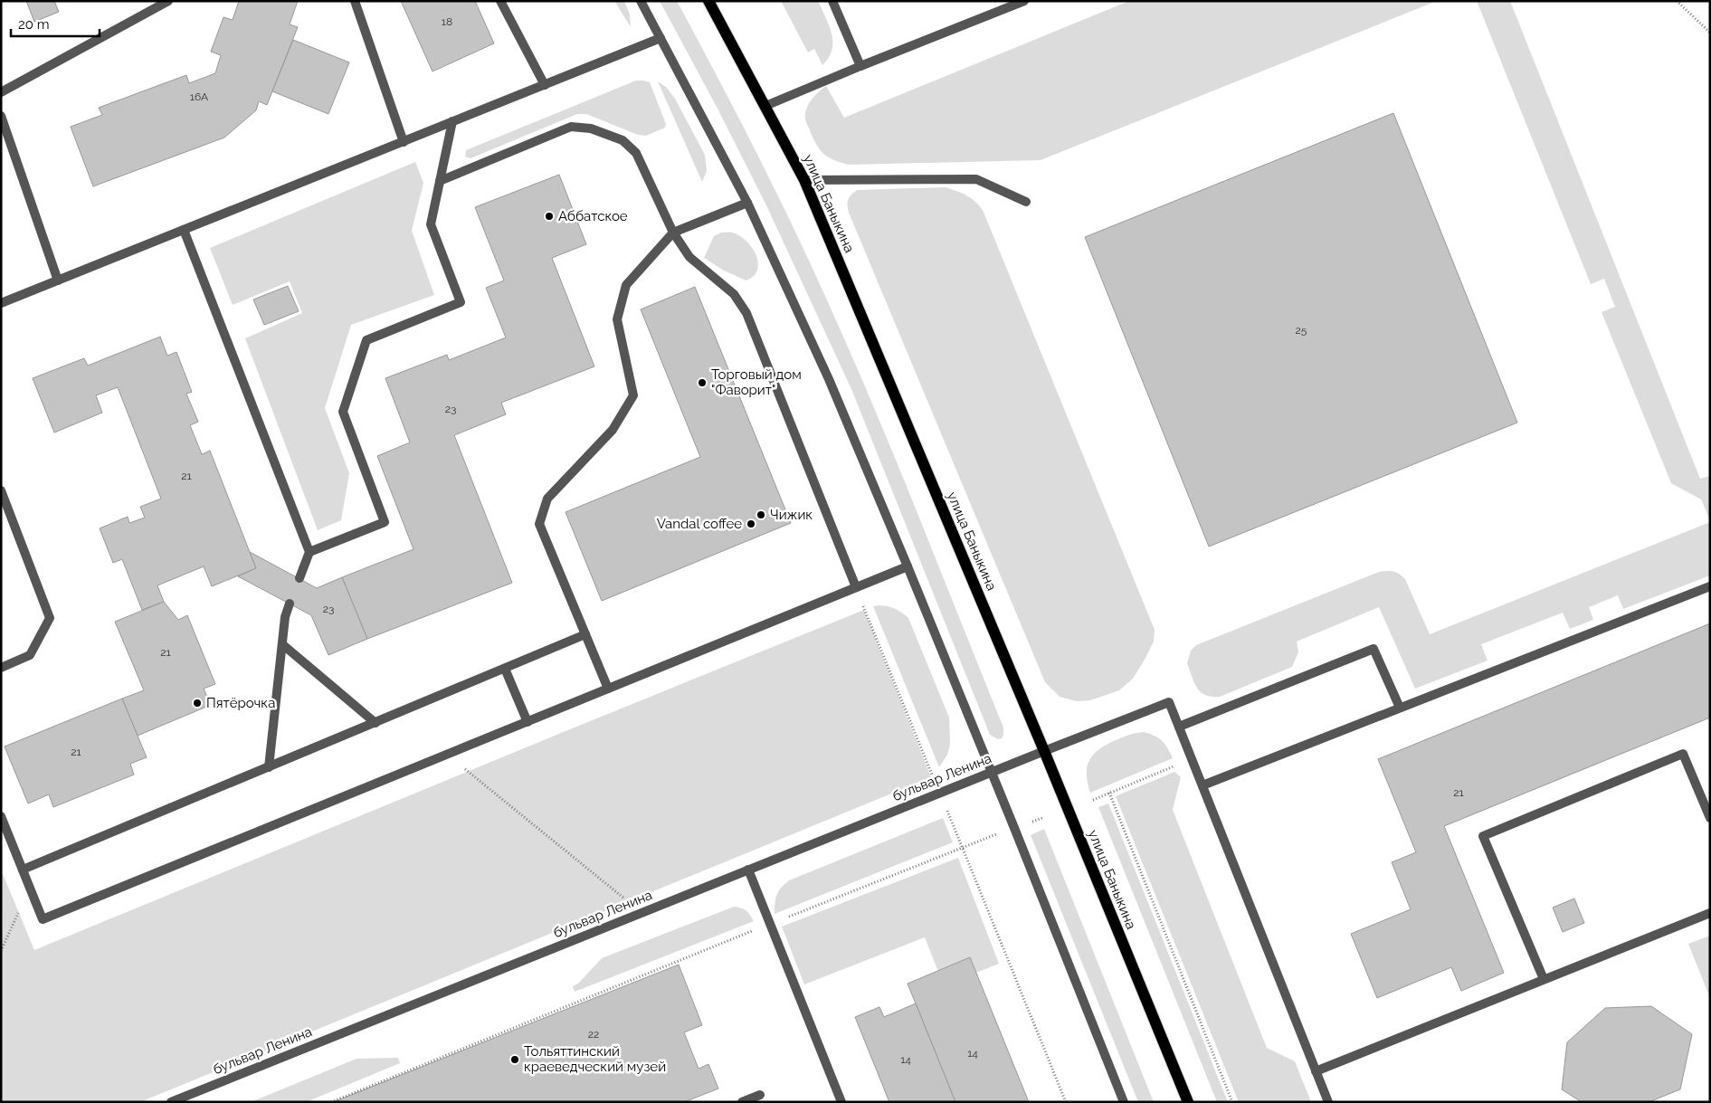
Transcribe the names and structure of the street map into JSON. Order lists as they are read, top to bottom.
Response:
{
  "streets": {
    "main road": ["улица Баныкина"],
    "street": ["бульвар Ленина"]
  },
  "crossings": [
    ["улица Баныкина", "бульвар Ленина"]
  ],
  "places": [
    "Аббатское",
    "Торговый дом \"Фаворит\"",
    "Чижик",
    "Vandal coffee",
    "Пятёрочка",
    "Тольяттинский краеведческий музей"
  ],
  "house_numbers": [
    "18",
    "16А",
    "25",
    "23",
    "21",
    "23",
    "21",
    "21",
    "21",
    "22",
    "14",
    "14"
  ],
  "scale_bar": "20 m"
}
